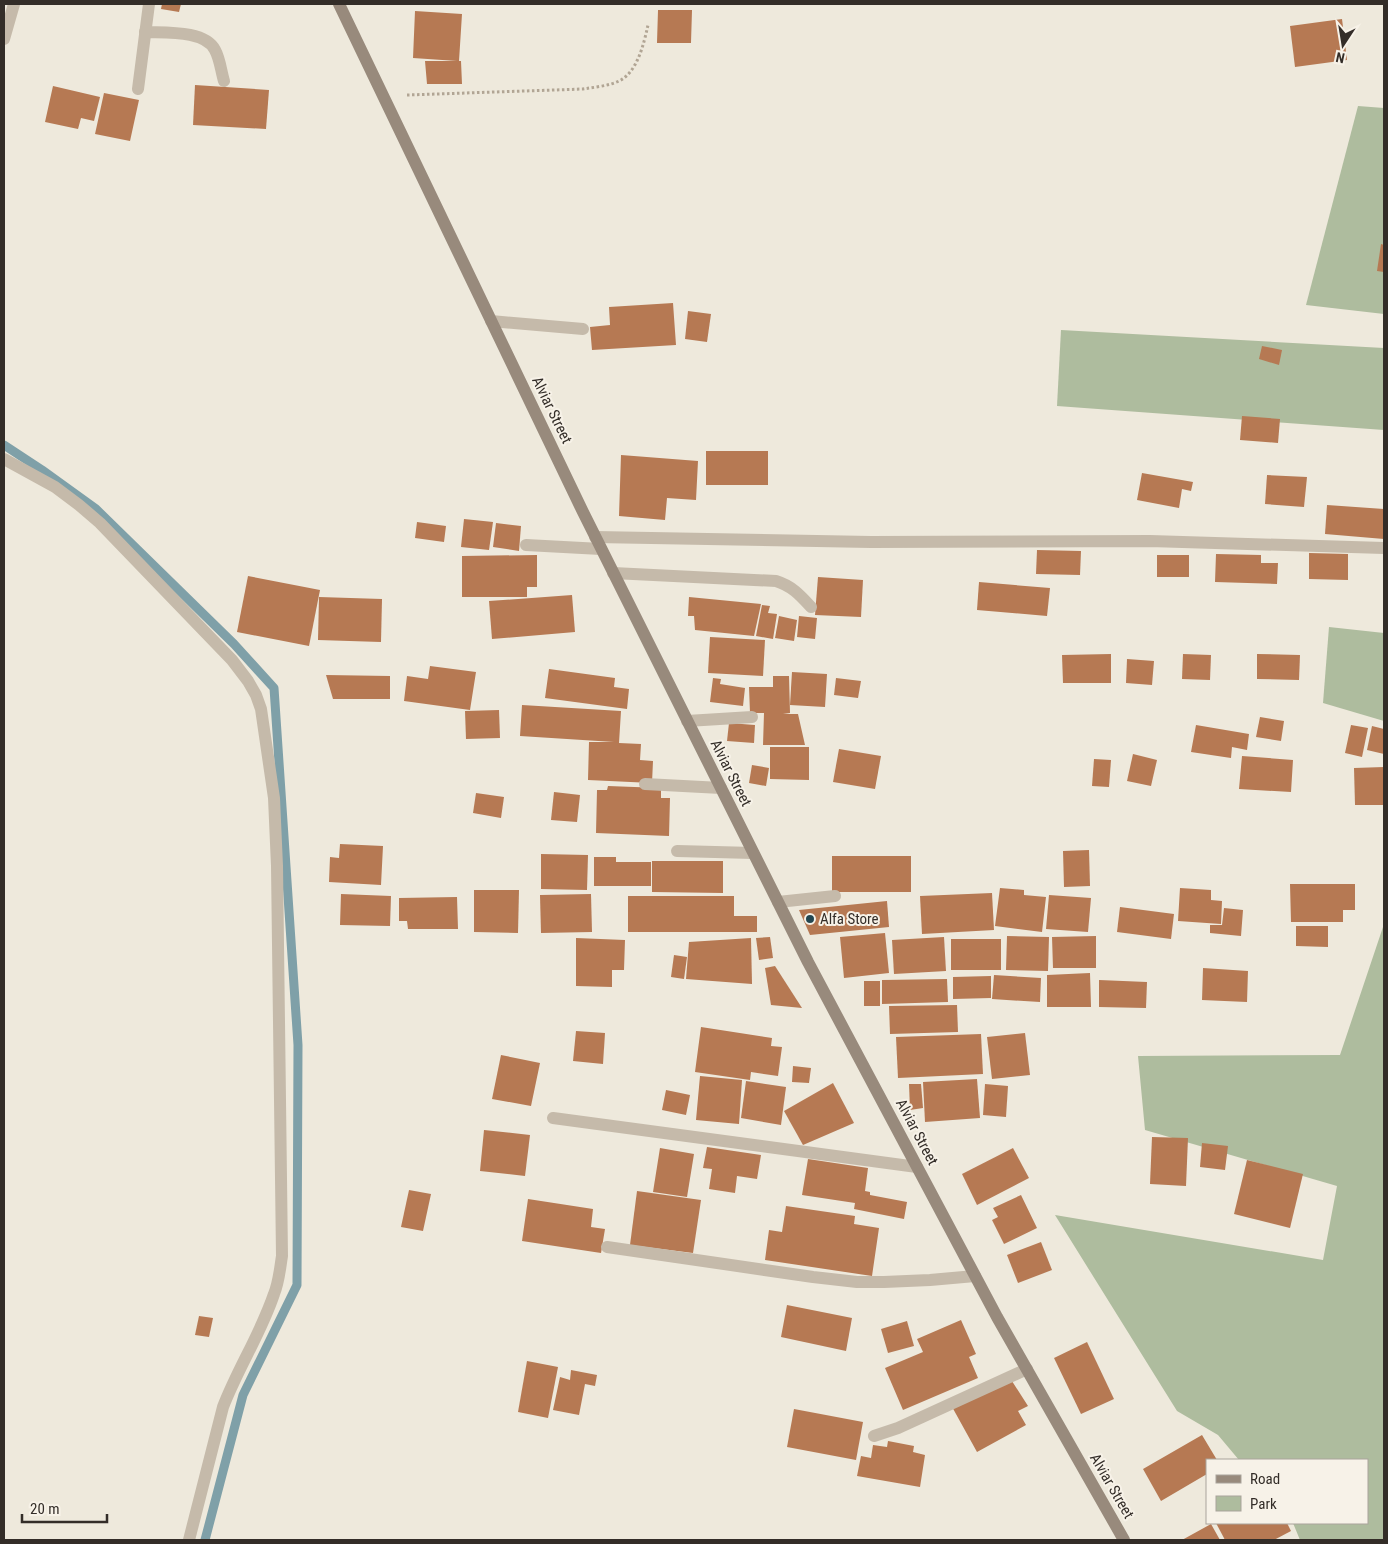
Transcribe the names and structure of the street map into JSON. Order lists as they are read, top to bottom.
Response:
{
  "streets": {
    "street": ["Alviar Street"]
  },
  "places": ["Alfa Store"],
  "legend": ["Road", "Park"],
  "scale_bar": "20 m",
  "north": "bottom"
}
